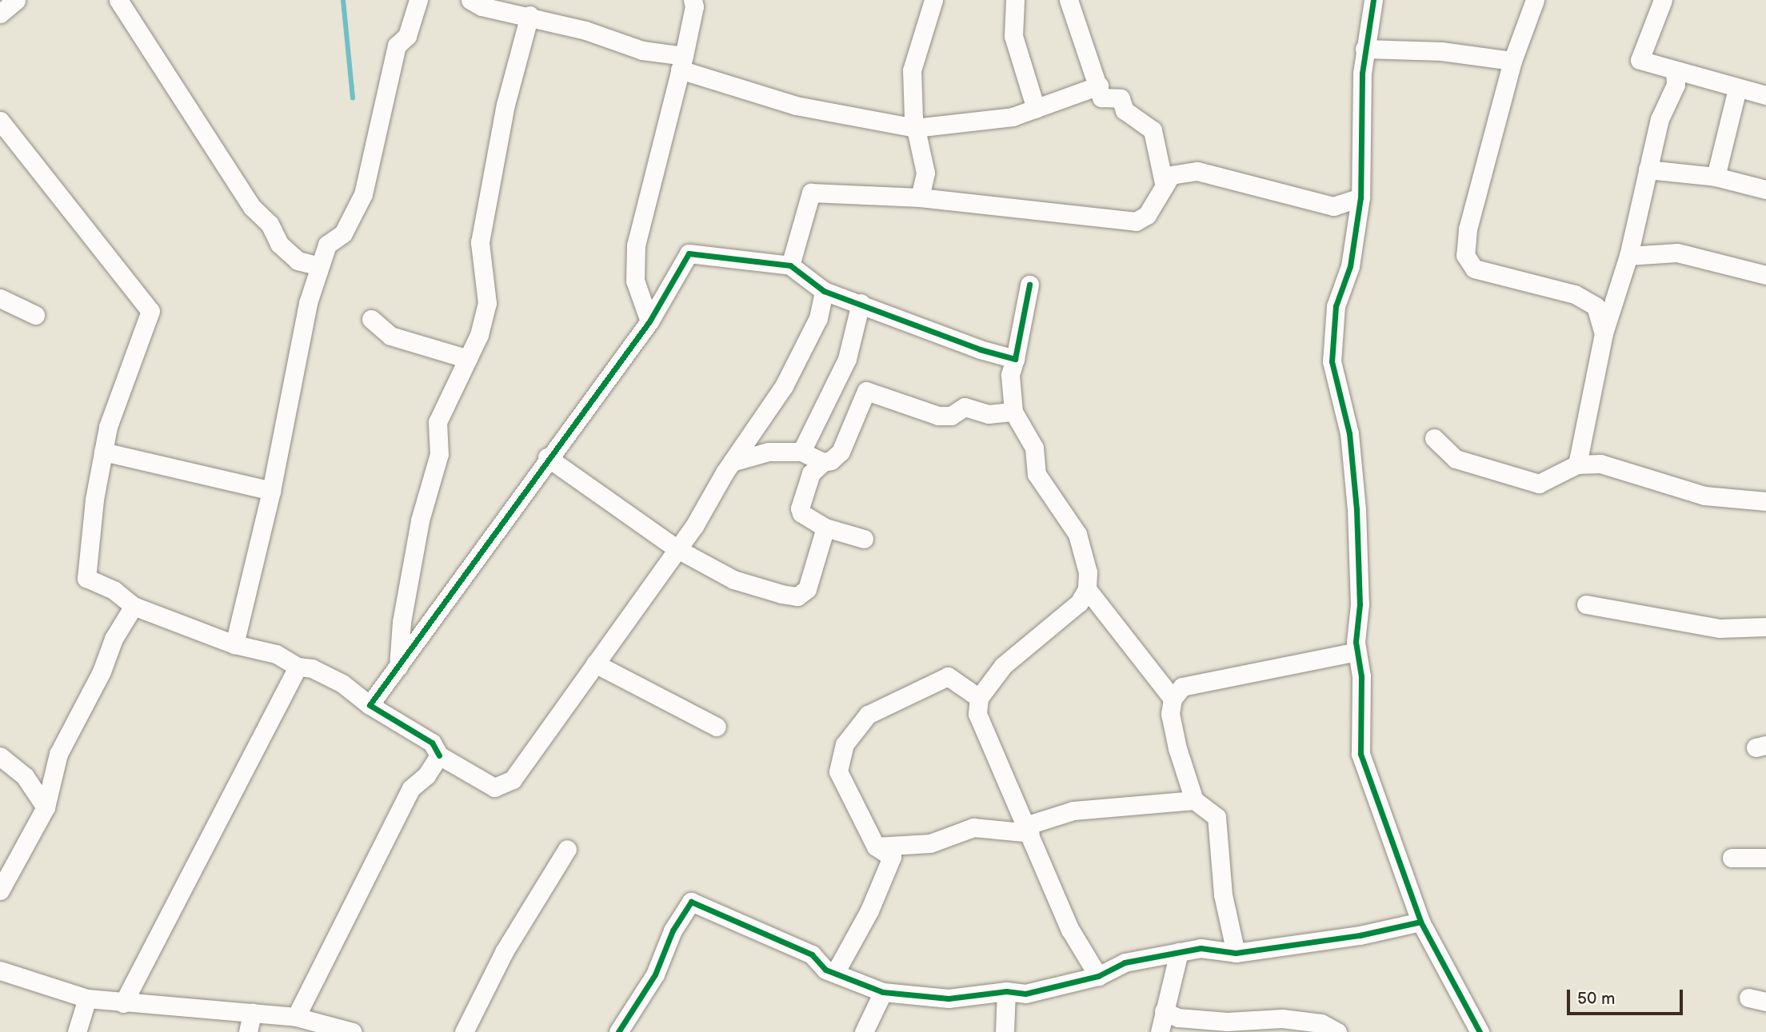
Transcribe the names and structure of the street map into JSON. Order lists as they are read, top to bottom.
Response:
{
  "scale_bar": "50 m"
}
